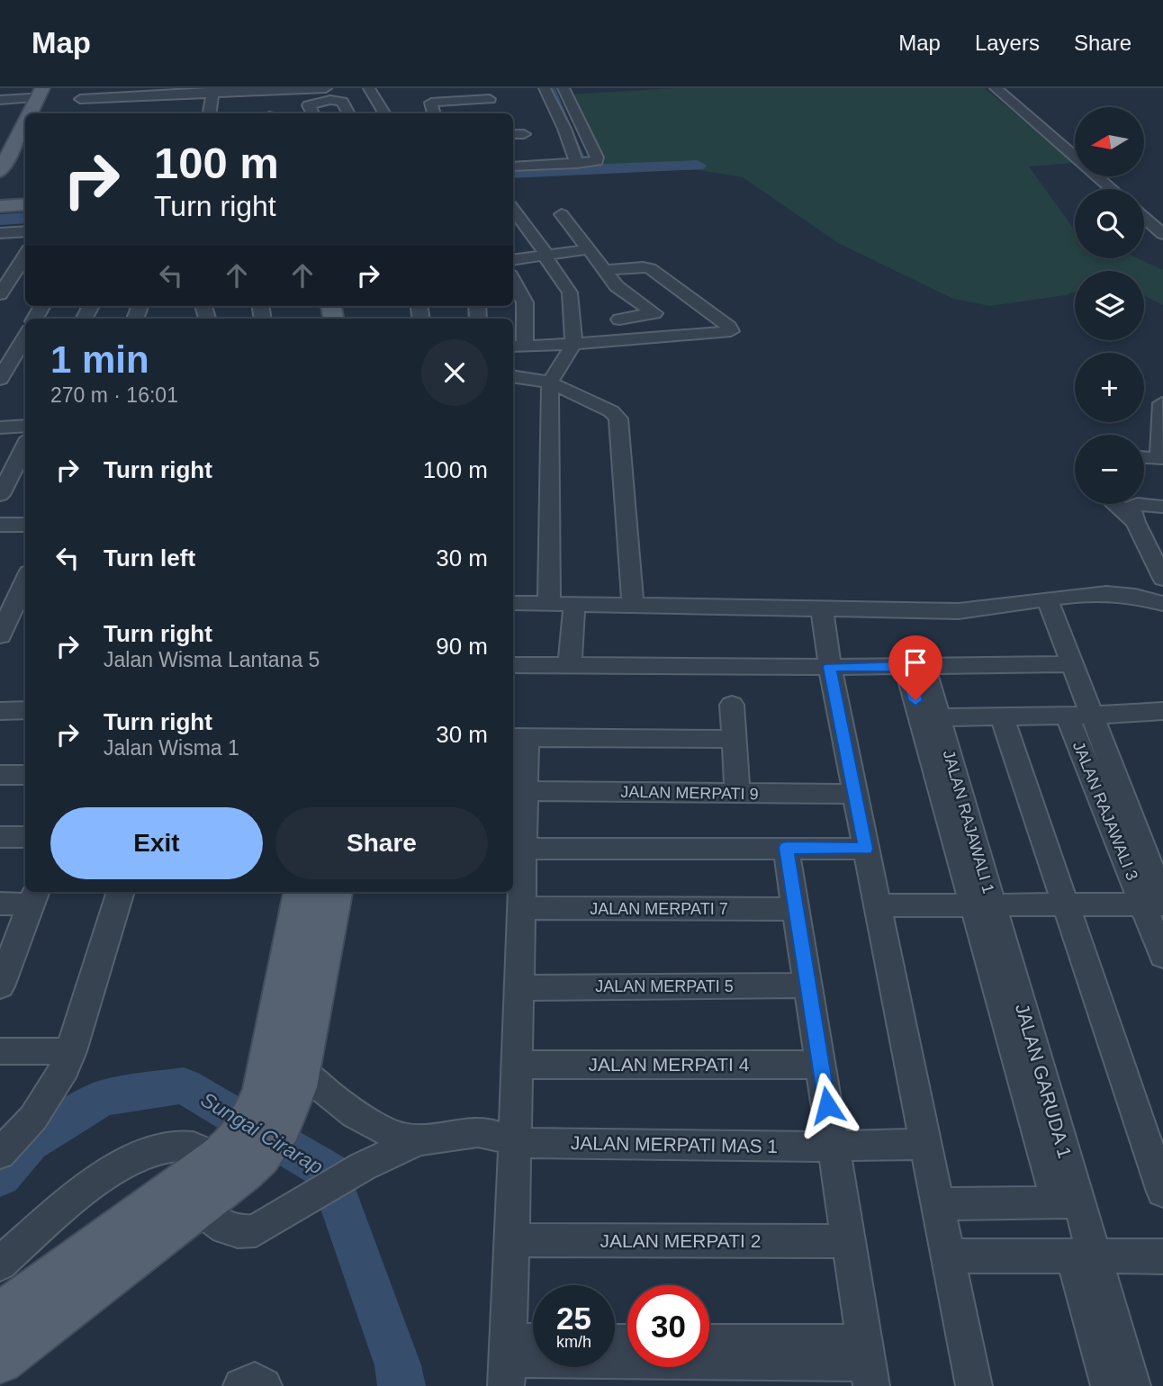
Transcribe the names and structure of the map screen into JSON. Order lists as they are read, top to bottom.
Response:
{
  "streets": {
    "street": [
      "JALAN MERPATI 9",
      "JALAN RAJAWALI 3",
      "JALAN MERPATI 7",
      "JALAN MERPATI 5",
      "JALAN MERPATI 4",
      "JALAN GARUDA 1",
      "JALAN MERPATI MAS 1",
      "JALAN MERPATI 2"
    ]
  },
  "water": ["Sungai Cirarap"],
  "north": "left",
  "page": {
    "header": "Map",
    "nav": ["Map", "Layers", "Share"],
    "map_buttons": ["+", "−"],
    "turn": ["100 m", "Turn right"],
    "heading": ["1 min", "270 m · 16:01"],
    "list": [
      {
        "name": "Turn right",
        "value": "100 m"
      },
      {
        "name": "Turn left",
        "value": "30 m"
      },
      {
        "name": "Turn right",
        "note": "Jalan Wisma Lantana 5",
        "value": "90 m"
      },
      {
        "name": "Turn right",
        "note": "Jalan Wisma 1",
        "value": "30 m"
      }
    ],
    "buttons": ["Exit", "Share"],
    "speed": "25 km/h",
    "limit": "30"
  }
}
